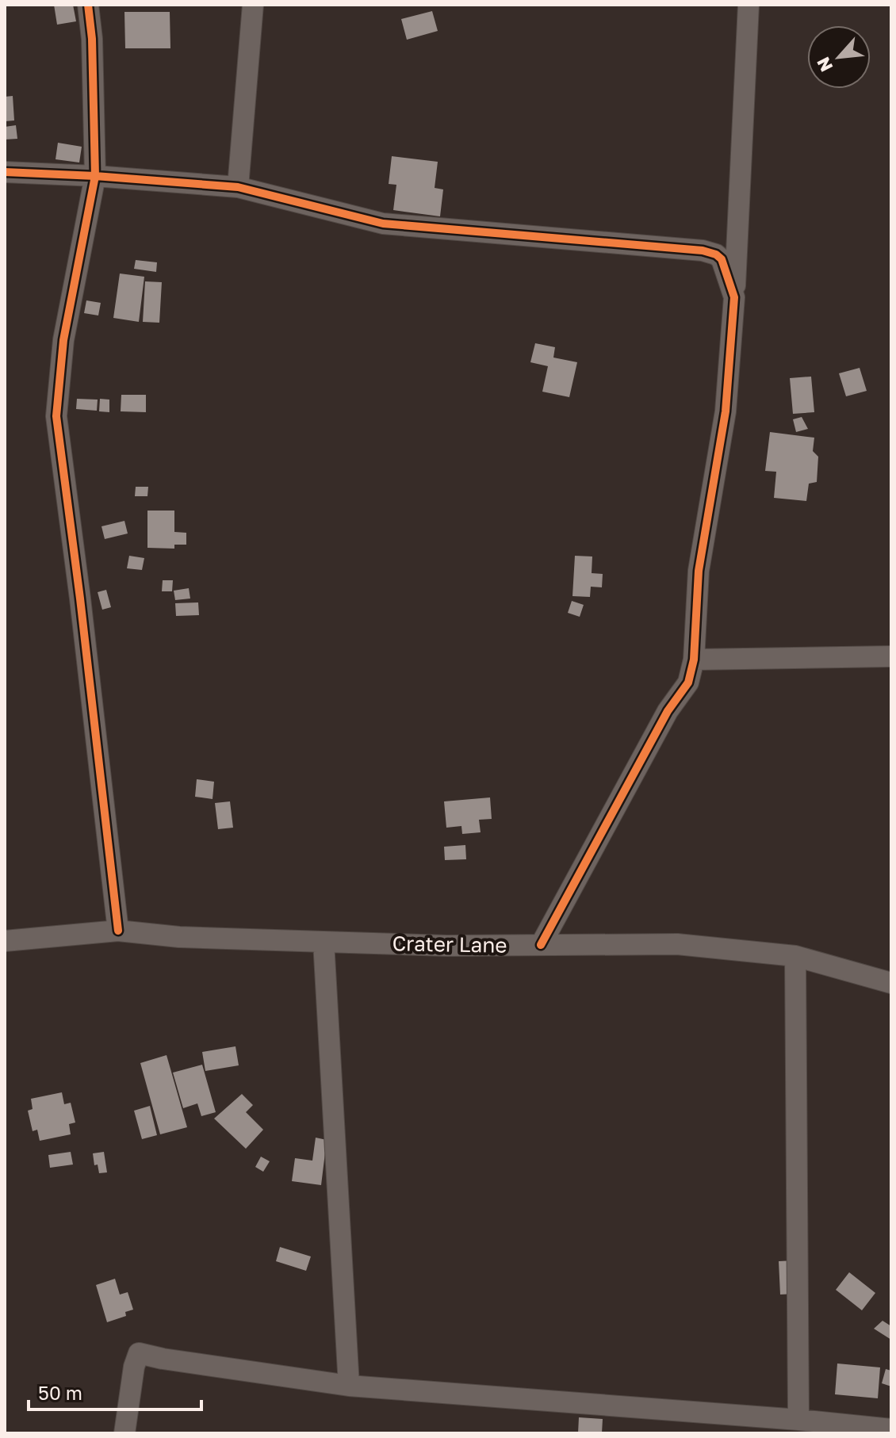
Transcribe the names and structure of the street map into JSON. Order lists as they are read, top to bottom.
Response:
{
  "streets": {
    "street": ["Crater Lane"]
  },
  "scale_bar": "50 m",
  "north": "bottom left"
}
